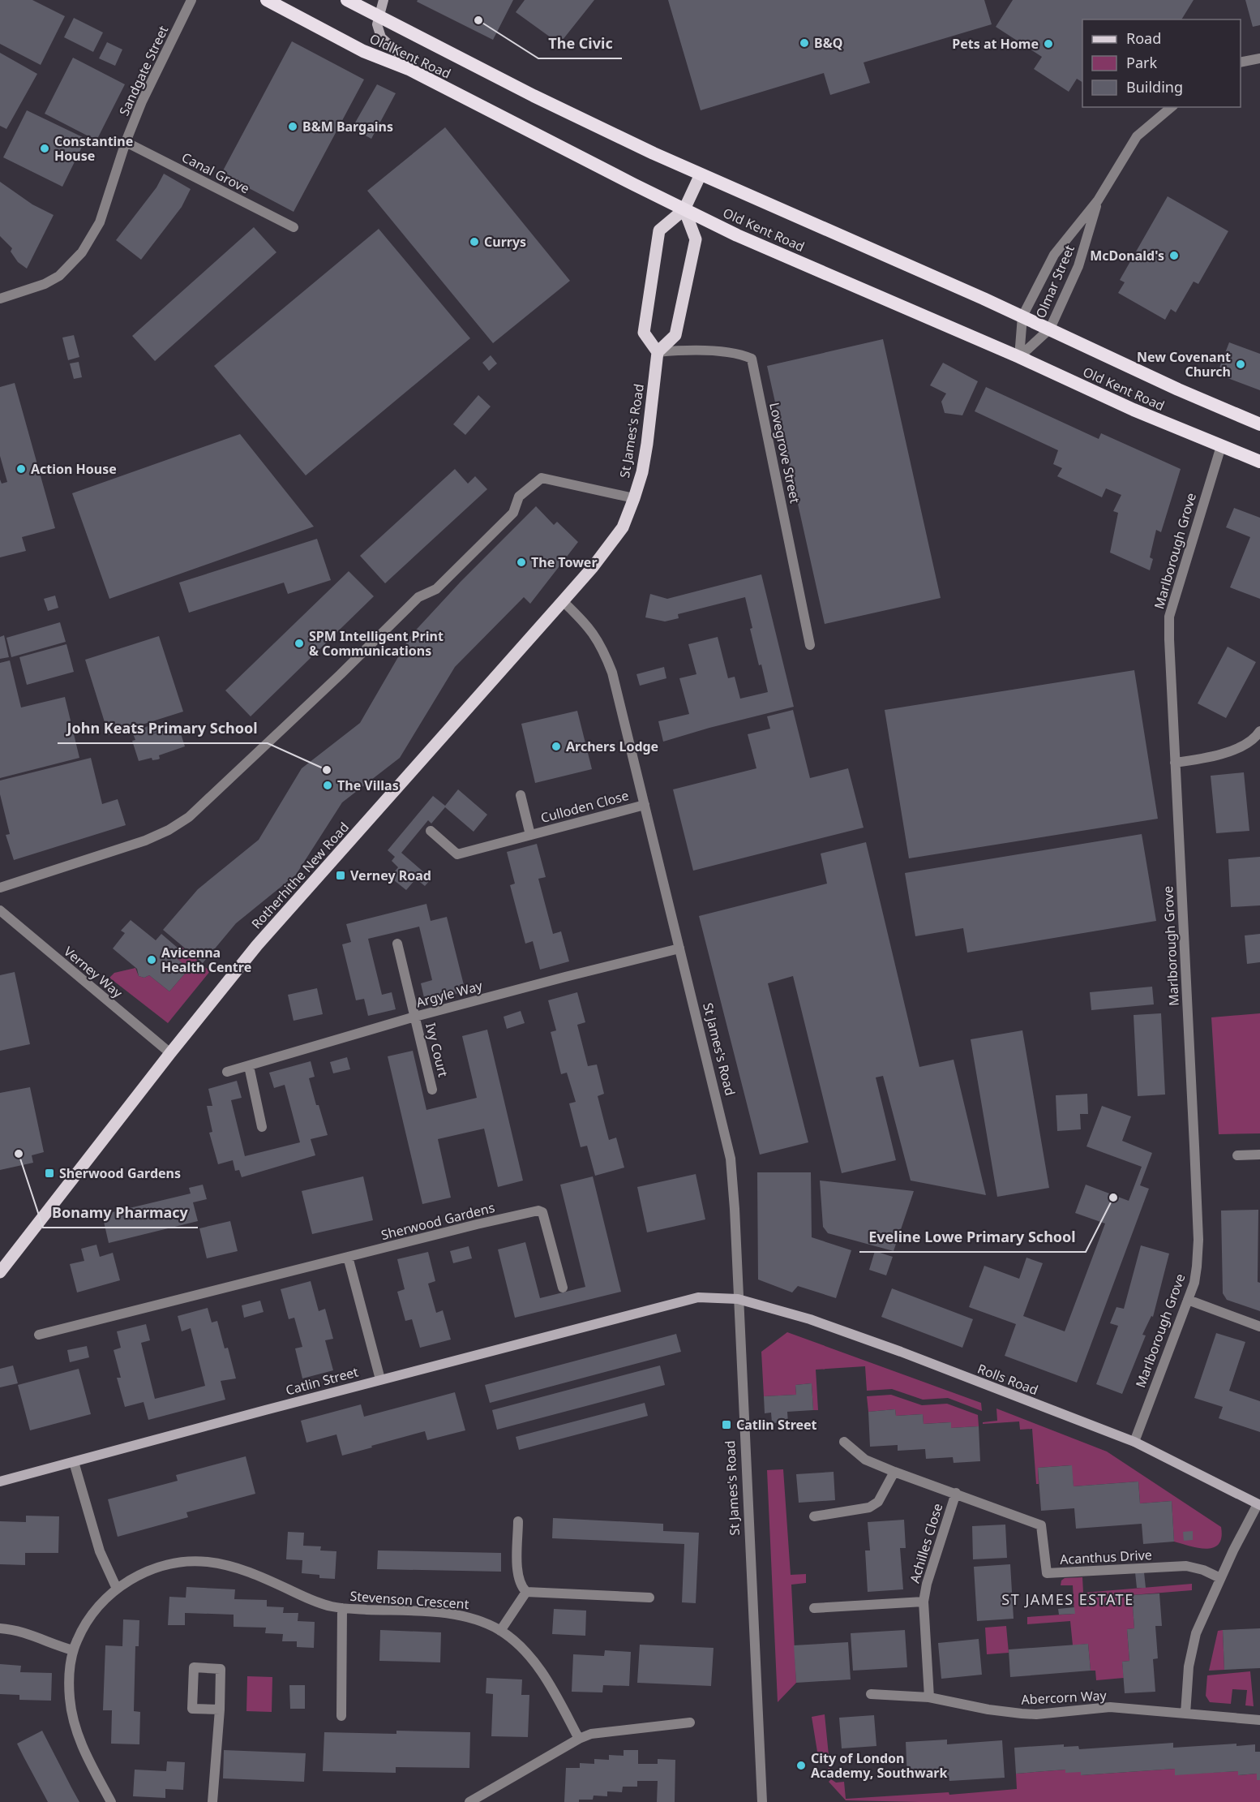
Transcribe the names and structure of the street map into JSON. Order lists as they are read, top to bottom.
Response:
{
  "streets": {
    "highway": ["Old Kent Road"],
    "main road": [
      "St James's Road",
      "Rotherhithe New Road",
      "Rolls Road",
      "Catlin Street"
    ],
    "street": [
      "Sandgate Street",
      "Canal Grove",
      "Olmar Street",
      "Lovegrove Street",
      "Marlborough Grove",
      "Culloden Close",
      "Verney Way",
      "Argyle Way",
      "Ivy Court",
      "Sherwood Gardens",
      "Achilles Close",
      "Acanthus Drive",
      "Stevenson Crescent",
      "Abercorn Way"
    ]
  },
  "crossings": [
    ["Old Kent Road", "Olmar Street"],
    ["Old Kent Road", "Marlborough Grove"],
    ["Sandgate Street", "Canal Grove"],
    ["St James's Road", "Lovegrove Street"],
    ["St James's Road", "Culloden Close"],
    ["St James's Road", "Rotherhithe New Road"],
    ["St James's Road", "Argyle Way"],
    ["St James's Road", "Rolls Road"],
    ["St James's Road", "Catlin Street"],
    ["Marlborough Grove", "Rolls Road"],
    ["Rotherhithe New Road", "Verney Way"],
    ["Argyle Way", "Ivy Court"],
    ["Rolls Road", "Catlin Street"],
    ["Achilles Close", "Acanthus Drive"],
    ["Achilles Close", "Abercorn Way"]
  ],
  "districts": ["ST JAMES ESTATE"],
  "places": {
    "other": [
      "The Civic",
      "B&Q",
      "Pets at Home",
      "B&M Bargains",
      "Constantine House",
      "Currys",
      "McDonald's",
      "New Covenant Church",
      "Action House",
      "The Tower",
      "SPM Intelligent Print & Communications",
      "Archers Lodge",
      "John Keats Primary School",
      "The Villas",
      "Avicenna Health Centre",
      "Bonamy Pharmacy",
      "Eveline Lowe Primary School",
      "City of London Academy, Southwark"
    ],
    "transit": ["Verney Road", "Sherwood Gardens", "Catlin Street"]
  },
  "legend": ["Road", "Park", "Building"]
}
